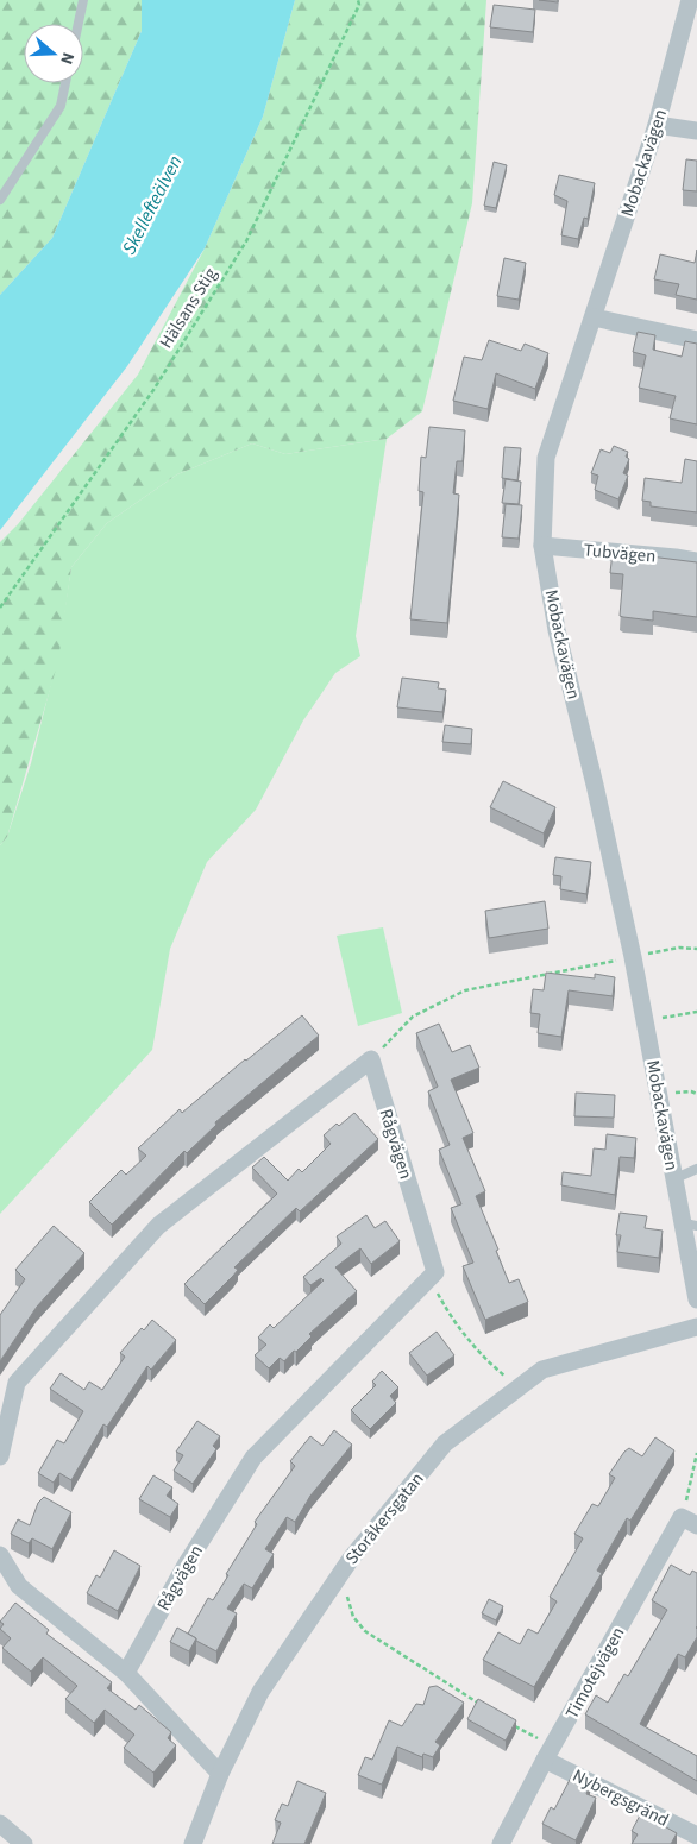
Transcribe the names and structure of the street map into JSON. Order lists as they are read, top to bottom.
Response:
{
  "streets": {
    "street": [
      "Mobackavägen",
      "Tubvägen",
      "Rågvägen",
      "Storåkersgatan",
      "Timotejvägen",
      "Nybergsgränd"
    ],
    "path": ["Hälsans Stig"]
  },
  "crossings": [
    ["Mobackavägen", "Tubvägen"],
    ["Timotejvägen", "Nybergsgränd"]
  ],
  "water": ["Skellefteälven"],
  "north": "right"
}
